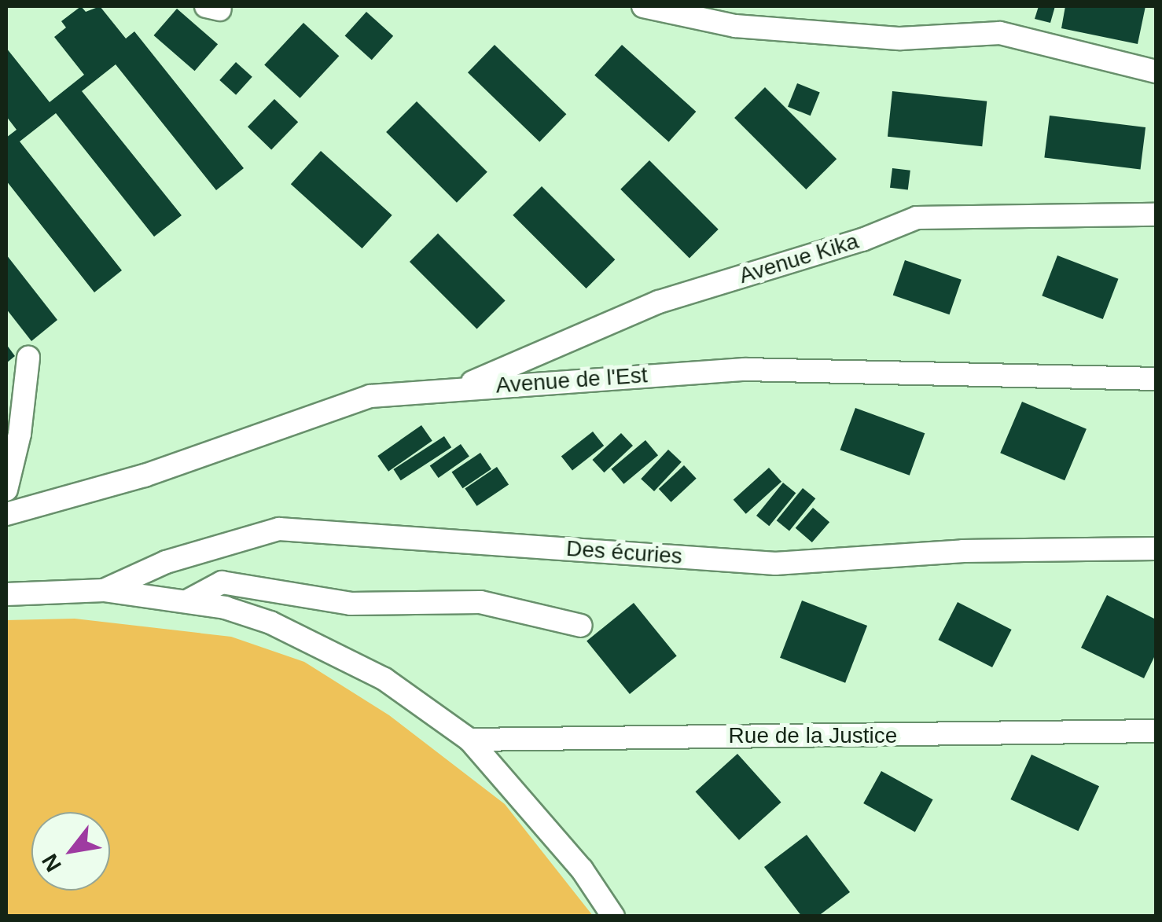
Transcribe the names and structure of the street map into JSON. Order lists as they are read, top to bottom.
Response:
{
  "streets": {
    "street": [
      "Avenue Kika",
      "Avenue de l'Est",
      "Des écuries",
      "Rue de la Justice"
    ]
  },
  "crossings": [
    ["Avenue Kika", "Avenue de l'Est"]
  ],
  "north": "bottom left"
}
